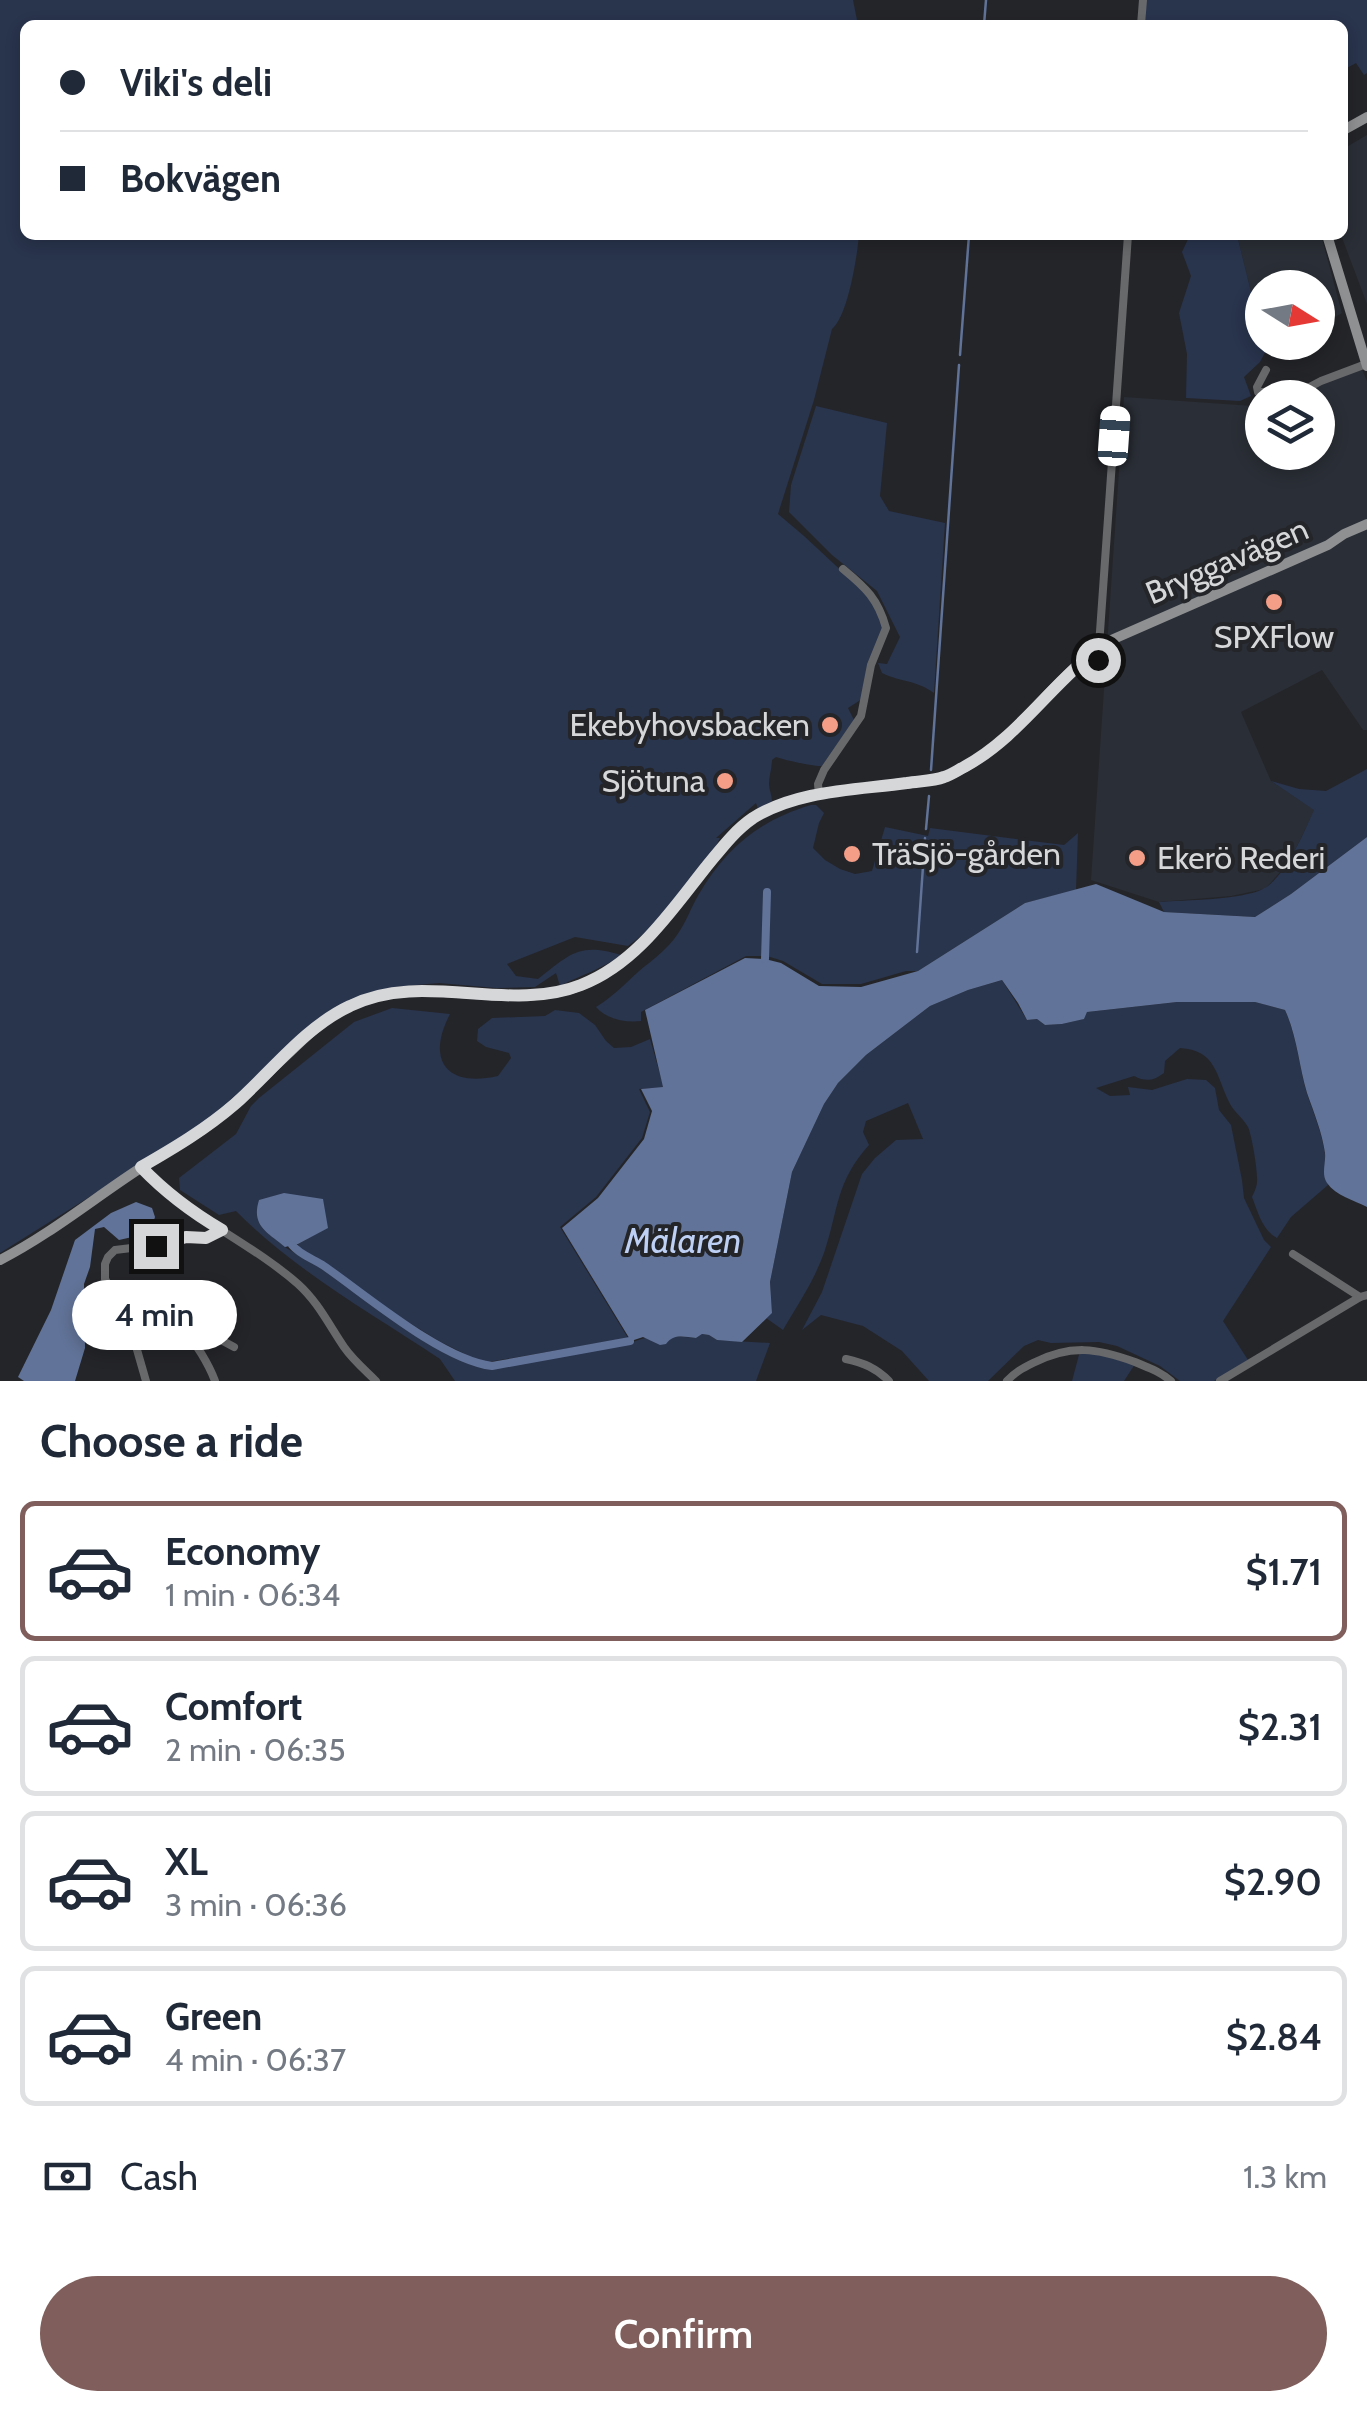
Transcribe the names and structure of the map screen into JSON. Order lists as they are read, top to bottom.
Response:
{
  "streets": {
    "main road": ["Bryggavägen"]
  },
  "water": ["Mälaren"],
  "places": [
    "SPXFlow",
    "Ekebyhovsbacken",
    "Sjötuna",
    "TräSjö-gården",
    "Ekerö Rederi"
  ],
  "north": "right",
  "page": {
    "banner": ["Viki's deli", "Bokvägen"],
    "bubble": "4 min",
    "heading": "Choose a ride",
    "list": [
      {
        "name": "Economy",
        "note": "1 min · 06:34",
        "value": "$1.71"
      },
      {
        "name": "Comfort",
        "note": "2 min · 06:35",
        "value": "$2.31"
      },
      {
        "name": "XL",
        "note": "3 min · 06:36",
        "value": "$2.90"
      },
      {
        "name": "Green",
        "note": "4 min · 06:37",
        "value": "$2.84"
      }
    ],
    "pay": ["Cash", "1.3 km"],
    "buttons": "Confirm"
  }
}
